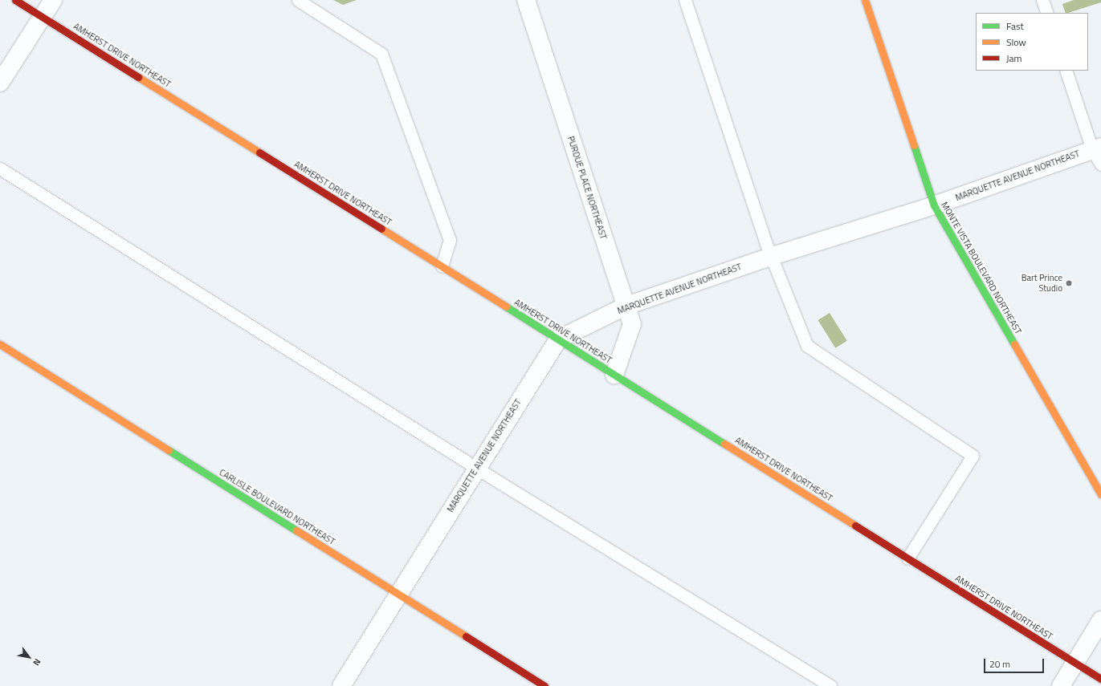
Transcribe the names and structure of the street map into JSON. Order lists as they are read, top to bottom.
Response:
{
  "streets": {
    "street": [
      "AMHERST DRIVE NORTHEAST",
      "MARQUETTE AVENUE NORTHEAST",
      "PURDUE PLACE NORTHEAST",
      "MONTE VISTA BOULEVARD NORTHEAST",
      "CARLISLE BOULEVARD NORTHEAST"
    ]
  },
  "crossings": [
    ["AMHERST DRIVE NORTHEAST", "MARQUETTE AVENUE NORTHEAST"],
    ["AMHERST DRIVE NORTHEAST", "PURDUE PLACE NORTHEAST"],
    ["MARQUETTE AVENUE NORTHEAST", "PURDUE PLACE NORTHEAST"],
    ["MARQUETTE AVENUE NORTHEAST", "MONTE VISTA BOULEVARD NORTHEAST"],
    ["MARQUETTE AVENUE NORTHEAST", "CARLISLE BOULEVARD NORTHEAST"]
  ],
  "places": ["Bart Prince Studio"],
  "legend": ["Fast", "Slow", "Jam"],
  "scale_bar": "20 m",
  "north": "bottom right"
}
